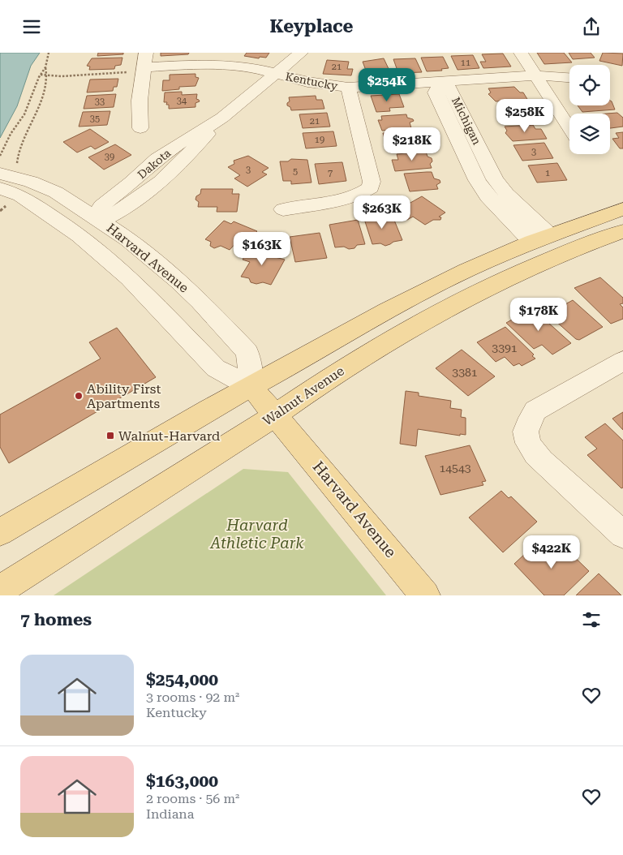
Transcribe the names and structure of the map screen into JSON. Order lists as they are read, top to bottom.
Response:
{
  "streets": {
    "main road": ["Harvard Avenue", "Walnut Avenue"],
    "street": ["Kentucky", "Michigan", "Dakota"]
  },
  "crossings": [
    ["Kentucky", "Michigan"],
    ["Kentucky", "Dakota"],
    ["Dakota", "Harvard Avenue"],
    ["Harvard Avenue", "Walnut Avenue"]
  ],
  "parks": ["Harvard Athletic Park"],
  "places": {
    "other": ["Ability First Apartments"],
    "transit": ["Walnut-Harvard"]
  },
  "house_numbers": [
    "11",
    "21",
    "34",
    "33",
    "35",
    "21",
    "19",
    "3",
    "39",
    "3",
    "5",
    "7",
    "1",
    "3391",
    "3381",
    "14543"
  ],
  "page": {
    "header": "Keyplace",
    "price": [
      "$254K",
      "$258K",
      "$218K",
      "$263K",
      "$163K",
      "$178K",
      "$422K"
    ],
    "heading": "7 homes",
    "list": [
      {
        "name": "$254,000",
        "note": "3 rooms · 92 m² · Kentucky"
      },
      {
        "name": "$163,000",
        "note": "2 rooms · 56 m² · Indiana"
      }
    ]
  }
}
